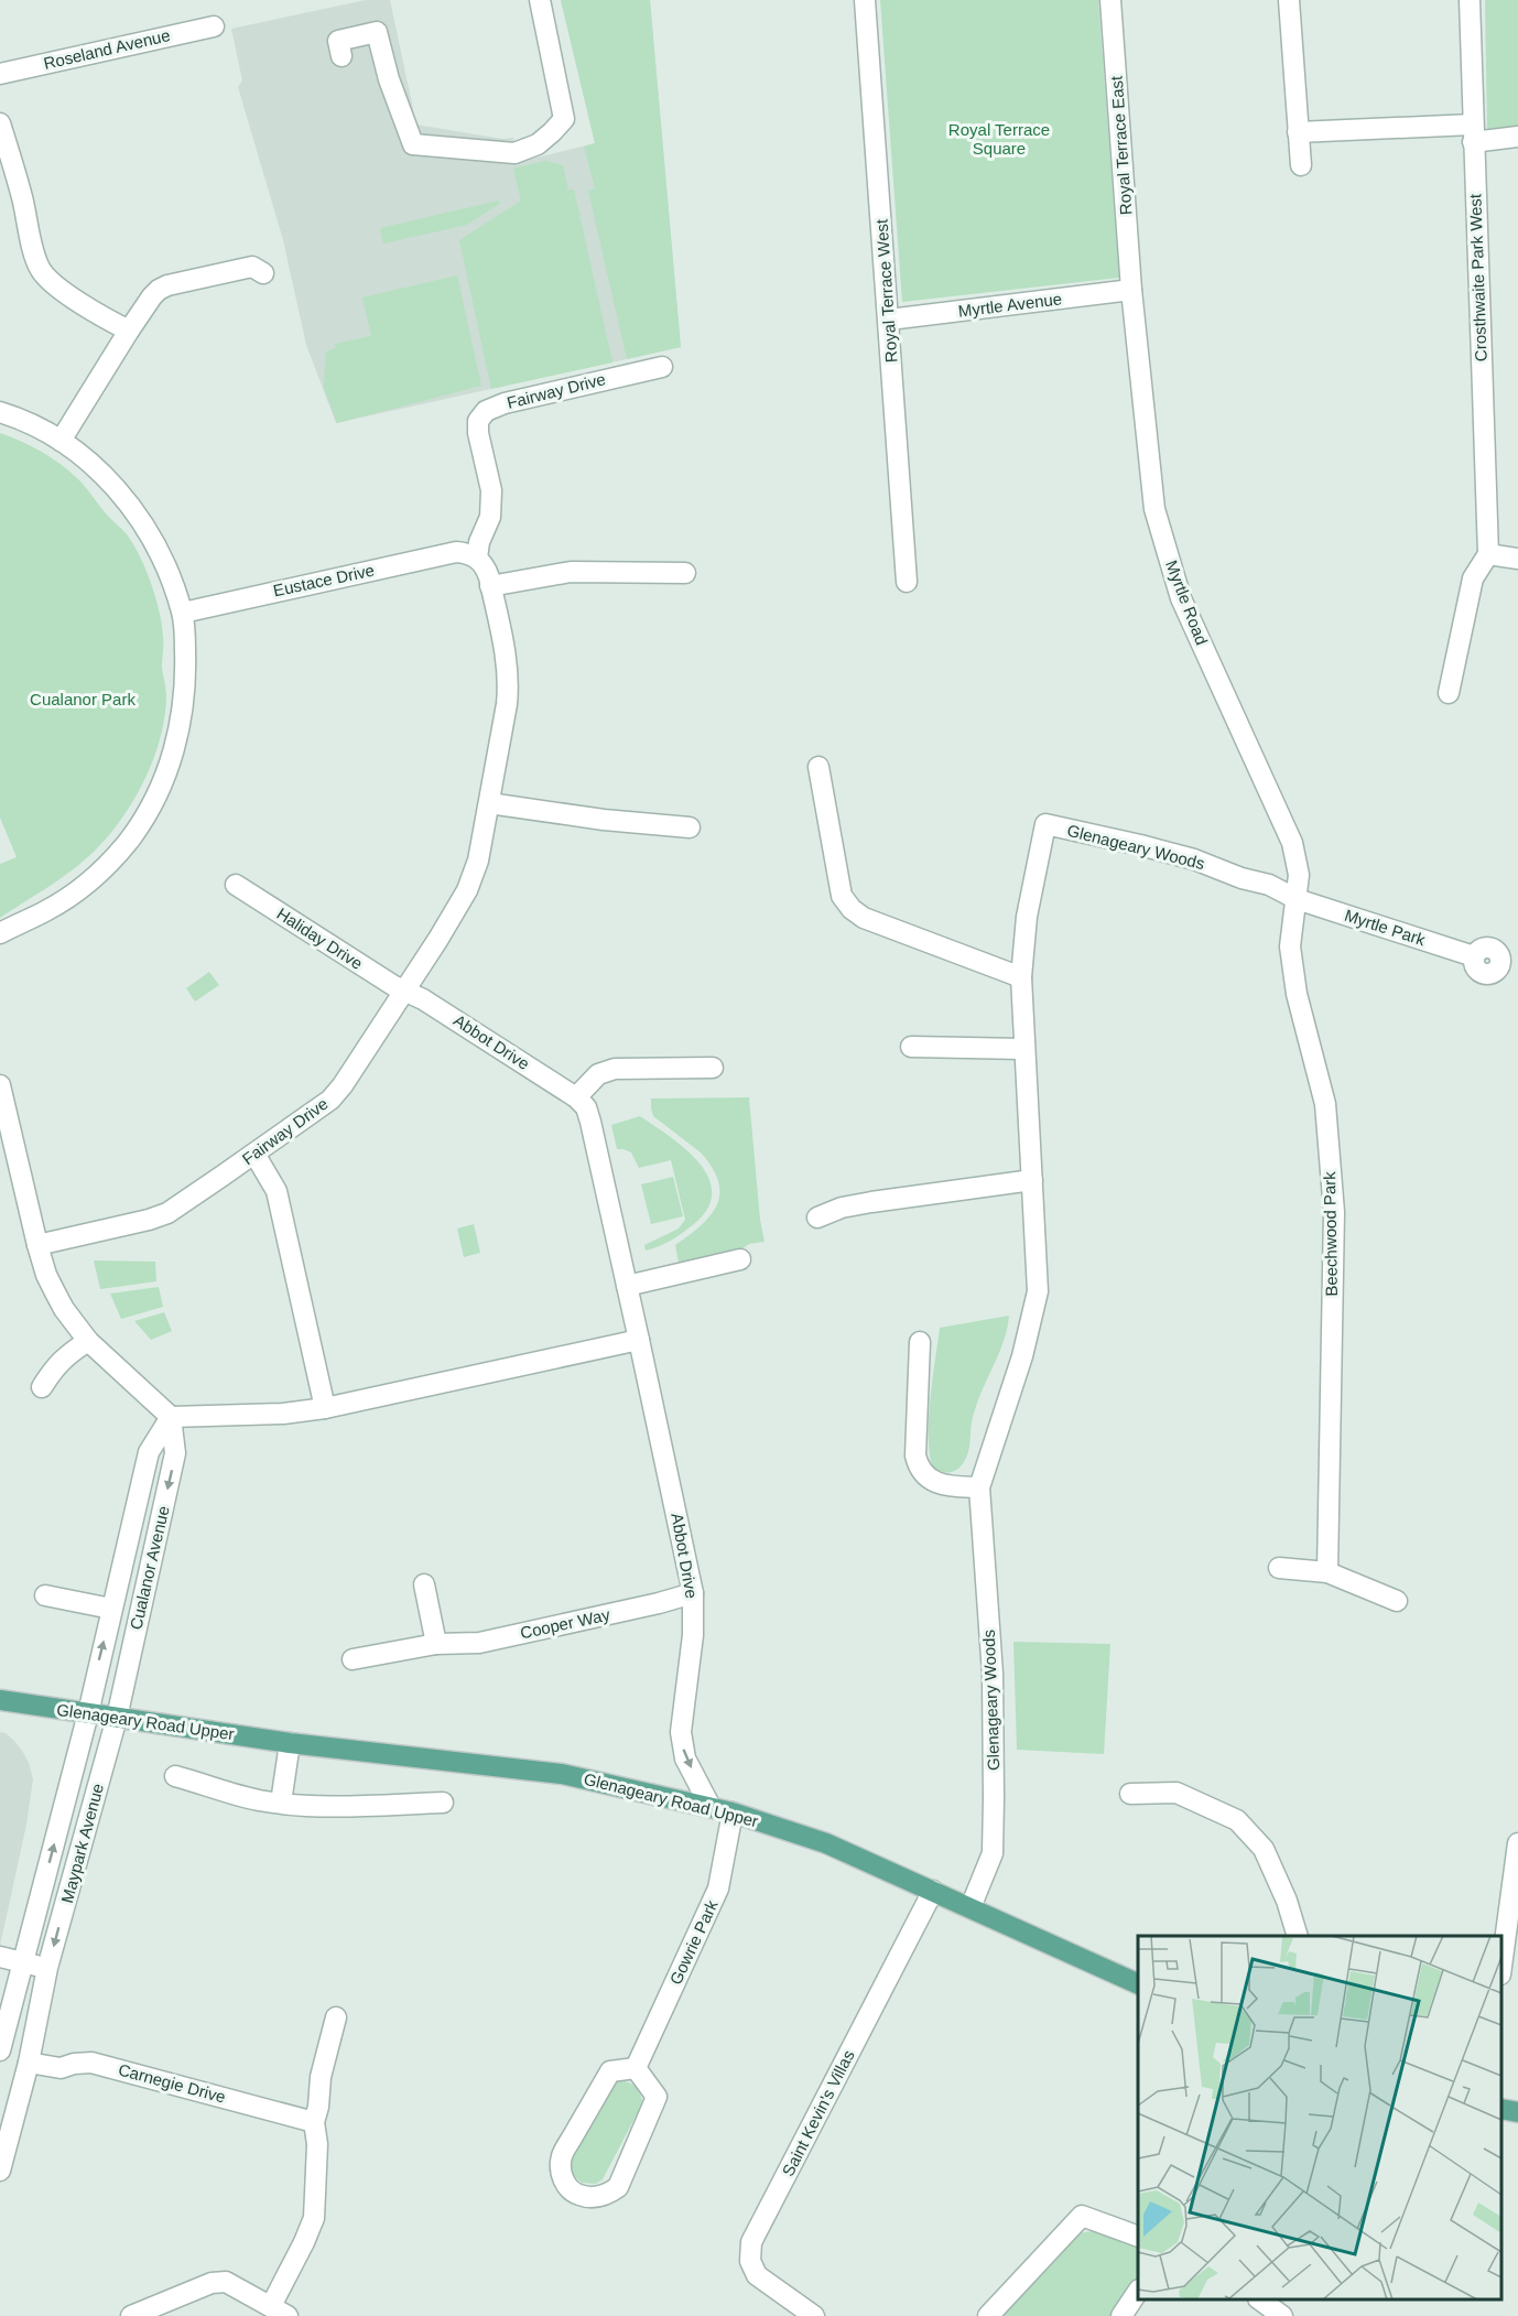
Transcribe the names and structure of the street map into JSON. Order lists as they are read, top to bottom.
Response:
{
  "streets": {
    "main road": ["Glenageary Road Upper"],
    "street": [
      "Roseland Avenue",
      "Royal Terrace East",
      "Crosthwaite Park West",
      "Royal Terrace West",
      "Myrtle Avenue",
      "Fairway Drive",
      "Eustace Drive",
      "Myrtle Road",
      "Glenageary Woods",
      "Myrtle Park",
      "Haliday Drive",
      "Abbot Drive",
      "Beechwood Park",
      "Cualanor Avenue",
      "Cooper Way",
      "Maypark Avenue",
      "Gowrie Park",
      "Carnegie Drive",
      "Saint Kevin's Villas"
    ]
  },
  "crossings": [
    ["Royal Terrace East", "Myrtle Avenue"],
    ["Royal Terrace East", "Myrtle Road"],
    ["Royal Terrace West", "Myrtle Avenue"],
    ["Myrtle Avenue", "Myrtle Road"],
    ["Fairway Drive", "Eustace Drive"],
    ["Fairway Drive", "Haliday Drive"],
    ["Fairway Drive", "Abbot Drive"],
    ["Myrtle Road", "Glenageary Woods"],
    ["Myrtle Road", "Myrtle Park"],
    ["Myrtle Road", "Beechwood Park"],
    ["Glenageary Woods", "Myrtle Park"],
    ["Glenageary Woods", "Beechwood Park"],
    ["Glenageary Woods", "Glenageary Road Upper"],
    ["Myrtle Park", "Beechwood Park"],
    ["Haliday Drive", "Abbot Drive"],
    ["Abbot Drive", "Cooper Way"],
    ["Abbot Drive", "Glenageary Road Upper"],
    ["Cualanor Avenue", "Glenageary Road Upper"],
    ["Cualanor Avenue", "Maypark Avenue"],
    ["Glenageary Road Upper", "Maypark Avenue"],
    ["Glenageary Road Upper", "Gowrie Park"],
    ["Glenageary Road Upper", "Saint Kevin's Villas"],
    ["Maypark Avenue", "Carnegie Drive"]
  ],
  "parks": ["Royal Terrace Square", "Cualanor Park"]
}
